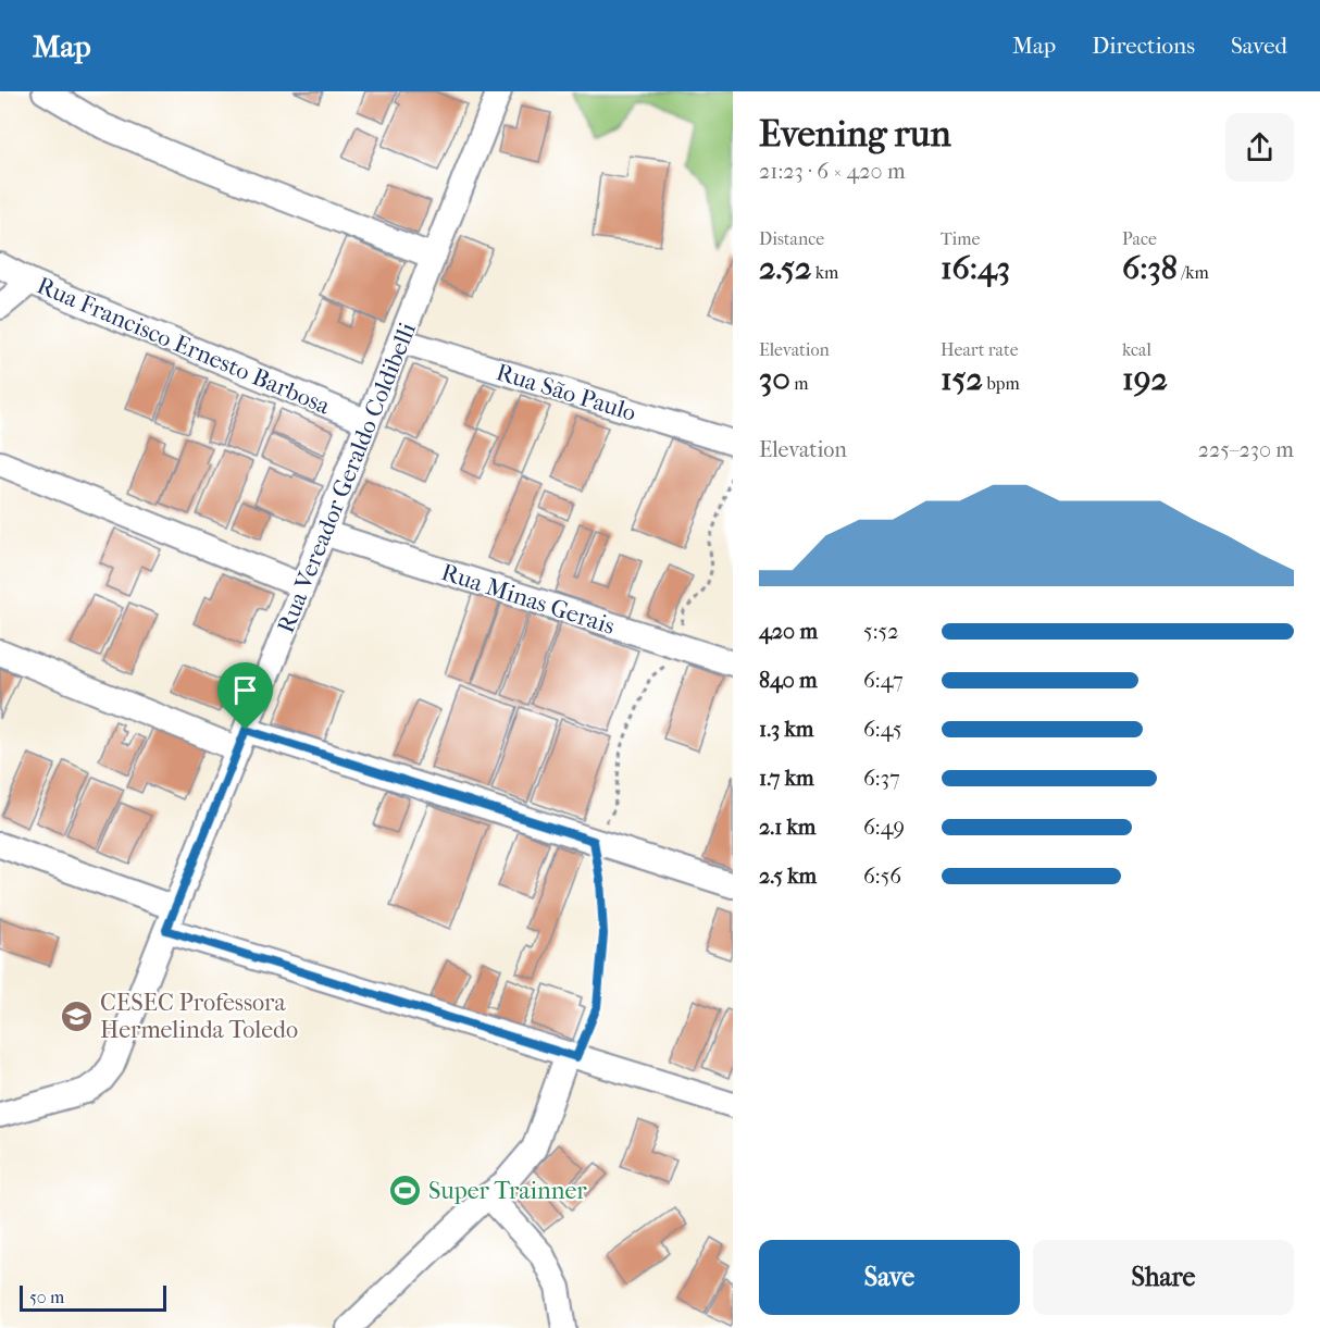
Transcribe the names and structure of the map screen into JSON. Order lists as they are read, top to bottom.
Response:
{
  "streets": {
    "street": [
      "Rua Francisco Ernesto Barbosa",
      "Rua São Paulo",
      "Rua Vereador Geraldo Coldibelli",
      "Rua Minas Gerais"
    ]
  },
  "crossings": [
    ["Rua Francisco Ernesto Barbosa", "Rua Vereador Geraldo Coldibelli"],
    ["Rua São Paulo", "Rua Vereador Geraldo Coldibelli"],
    ["Rua Vereador Geraldo Coldibelli", "Rua Minas Gerais"]
  ],
  "places": {
    "school or university": ["CESEC Professora Hermelinda Toledo"],
    "sports": ["Super Trainner"]
  },
  "scale_bar": "50 m",
  "page": {
    "header": "Map",
    "nav": ["Map", "Directions", "Saved"],
    "heading": ["Evening run", "21:23 · 6 × 420 m"],
    "stats": [
      ["Distance", "2.52 km"],
      ["Time", "16:43"],
      ["Pace", "6:38 /km"],
      ["Elevation", "30 m"],
      ["Heart rate", "152 bpm"],
      ["kcal", "192"]
    ],
    "chart": ["Elevation", "225–230 m"],
    "list": [
      {
        "name": "420 m",
        "note": "5:52"
      },
      {
        "name": "840 m",
        "note": "6:47"
      },
      {
        "name": "1.3 km",
        "note": "6:45"
      },
      {
        "name": "1.7 km",
        "note": "6:37"
      },
      {
        "name": "2.1 km",
        "note": "6:49"
      },
      {
        "name": "2.5 km",
        "note": "6:56"
      }
    ],
    "buttons": ["Save", "Share"],
    "scale": "50 m"
  }
}
